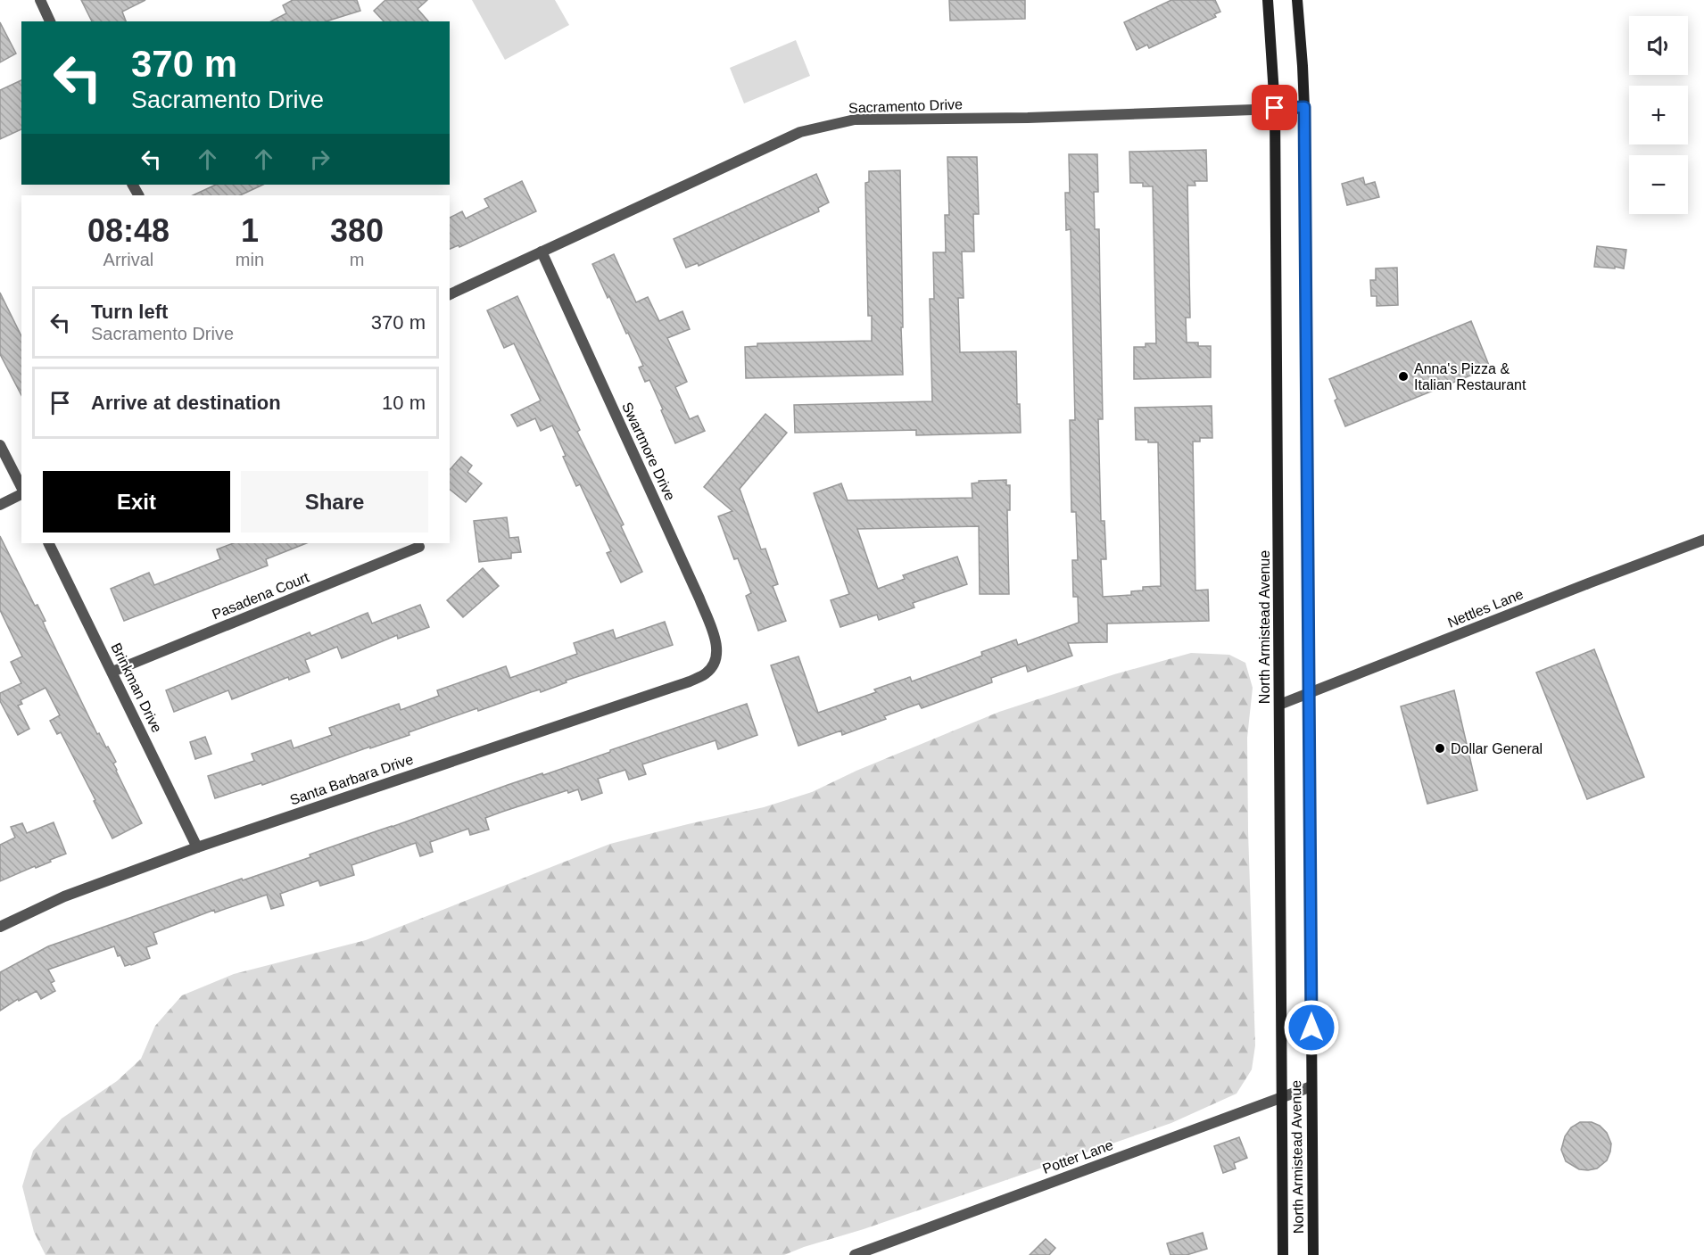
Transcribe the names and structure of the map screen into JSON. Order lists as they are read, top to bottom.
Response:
{
  "streets": {
    "main road": ["North Armistead Avenue"],
    "street": [
      "Sacramento Drive",
      "Swartmore Drive",
      "Pasadena Court",
      "Nettles Lane",
      "Brinkman Drive",
      "Santa Barbara Drive",
      "Potter Lane"
    ]
  },
  "crossings": [
    ["Sacramento Drive", "Swartmore Drive"],
    ["Sacramento Drive", "North Armistead Avenue"],
    ["Swartmore Drive", "Santa Barbara Drive"],
    ["Pasadena Court", "Brinkman Drive"],
    ["Nettles Lane", "North Armistead Avenue"],
    ["North Armistead Avenue", "Potter Lane"],
    ["Brinkman Drive", "Santa Barbara Drive"]
  ],
  "places": ["Anna's Pizza & Italian Restaurant", "Dollar General"],
  "page": {
    "map_buttons": ["+", "−"],
    "turn": ["370 m", "Sacramento Drive"],
    "eta": [
      "08:48",
      "Arrival",
      "1",
      "min",
      "380",
      "m"
    ],
    "list": [
      {
        "name": "Turn left",
        "note": "Sacramento Drive",
        "value": "370 m"
      },
      {
        "name": "Arrive at destination",
        "value": "10 m"
      }
    ],
    "buttons": ["Exit", "Share"]
  }
}
